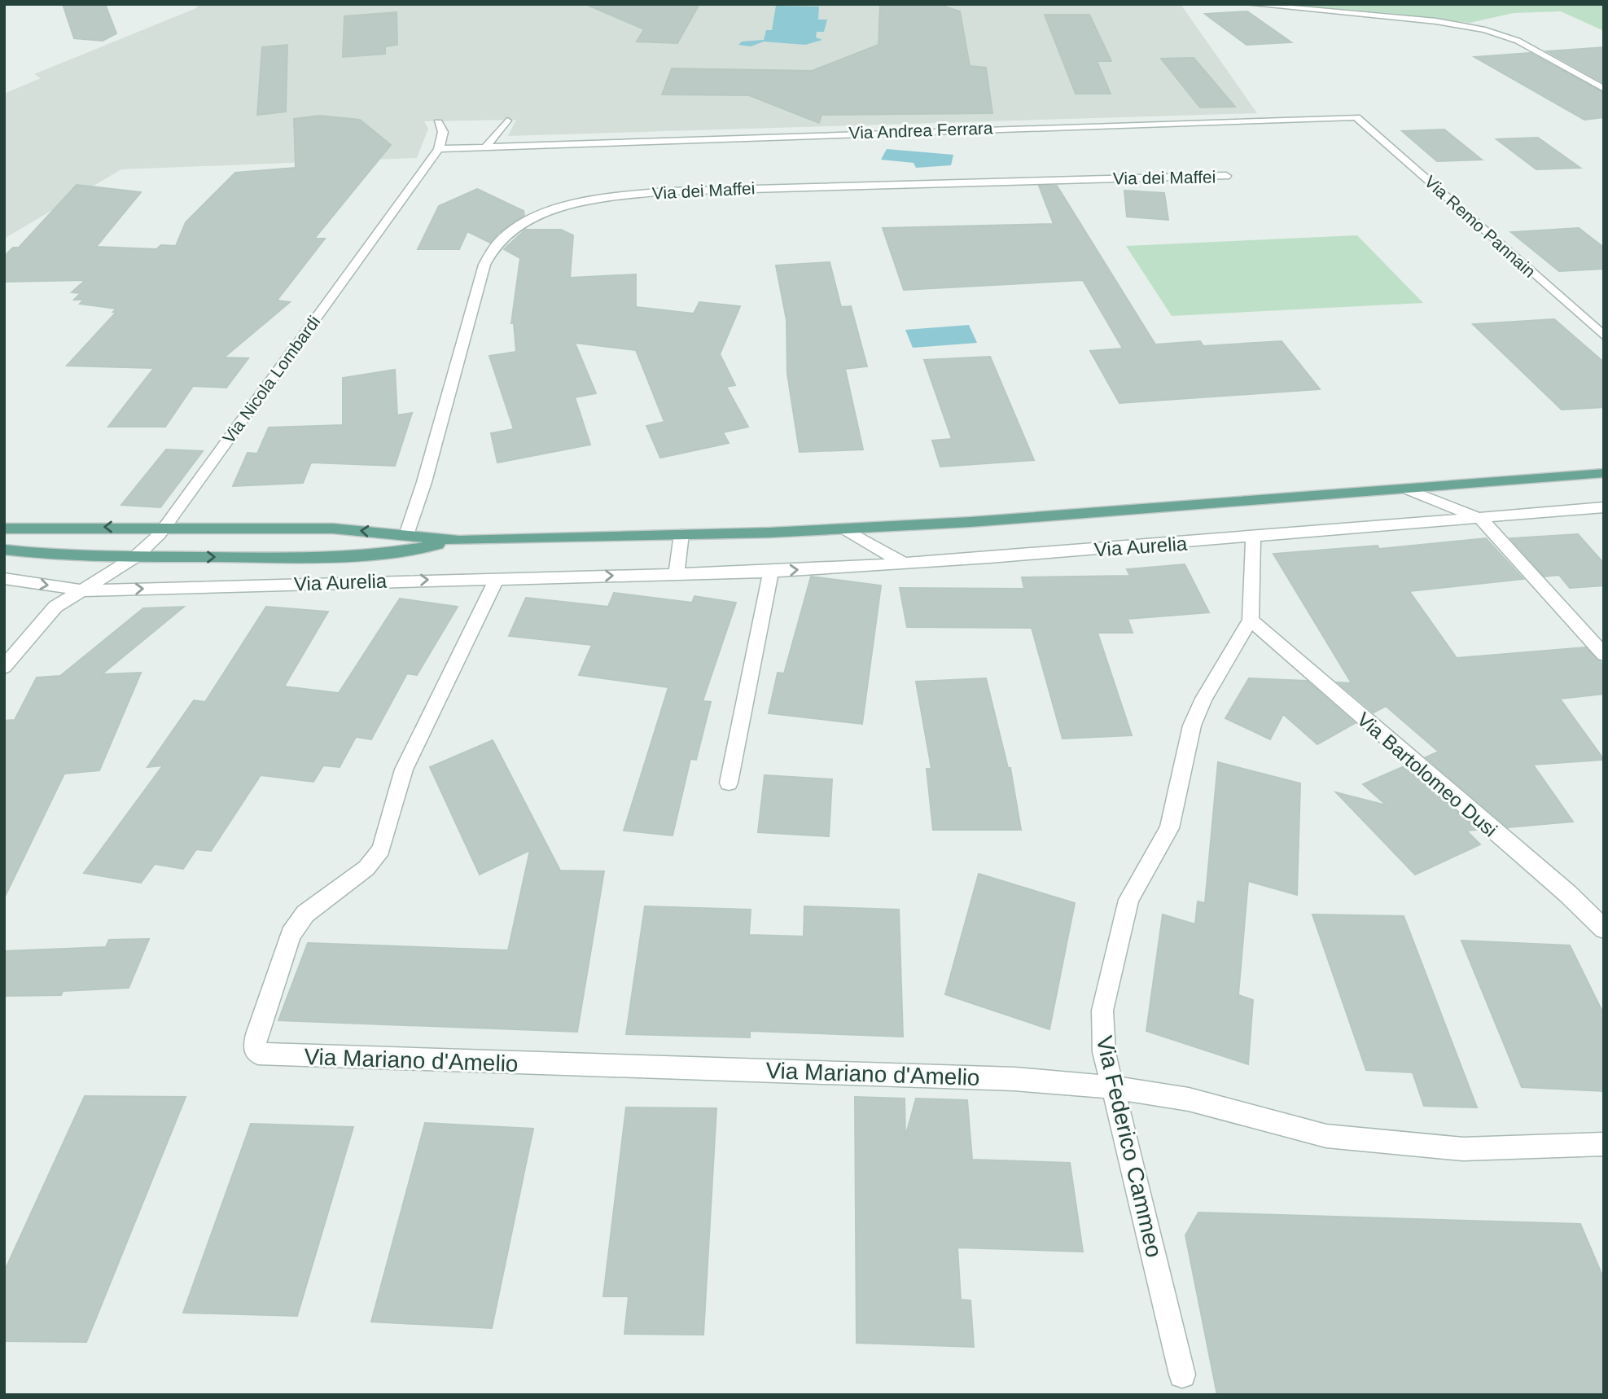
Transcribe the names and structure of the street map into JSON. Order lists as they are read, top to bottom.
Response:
{
  "streets": {
    "main road": ["Via Aurelia"],
    "street": [
      "Via Andrea Ferrara",
      "Via dei Maffei",
      "Via Remo Pannain",
      "Via Nicola Lombardi",
      "Via Bartolomeo Dusi",
      "Via Mariano d'Amelio",
      "Via Federico Cammeo"
    ]
  },
  "crossings": [
    ["Via Andrea Ferrara", "Via Remo Pannain"],
    ["Via Andrea Ferrara", "Via Nicola Lombardi"],
    ["Via dei Maffei", "Via Aurelia"],
    ["Via Nicola Lombardi", "Via Aurelia"],
    ["Via Aurelia", "Via Mariano d'Amelio"],
    ["Via Bartolomeo Dusi", "Via Federico Cammeo"],
    ["Via Mariano d'Amelio", "Via Federico Cammeo"]
  ]
}
